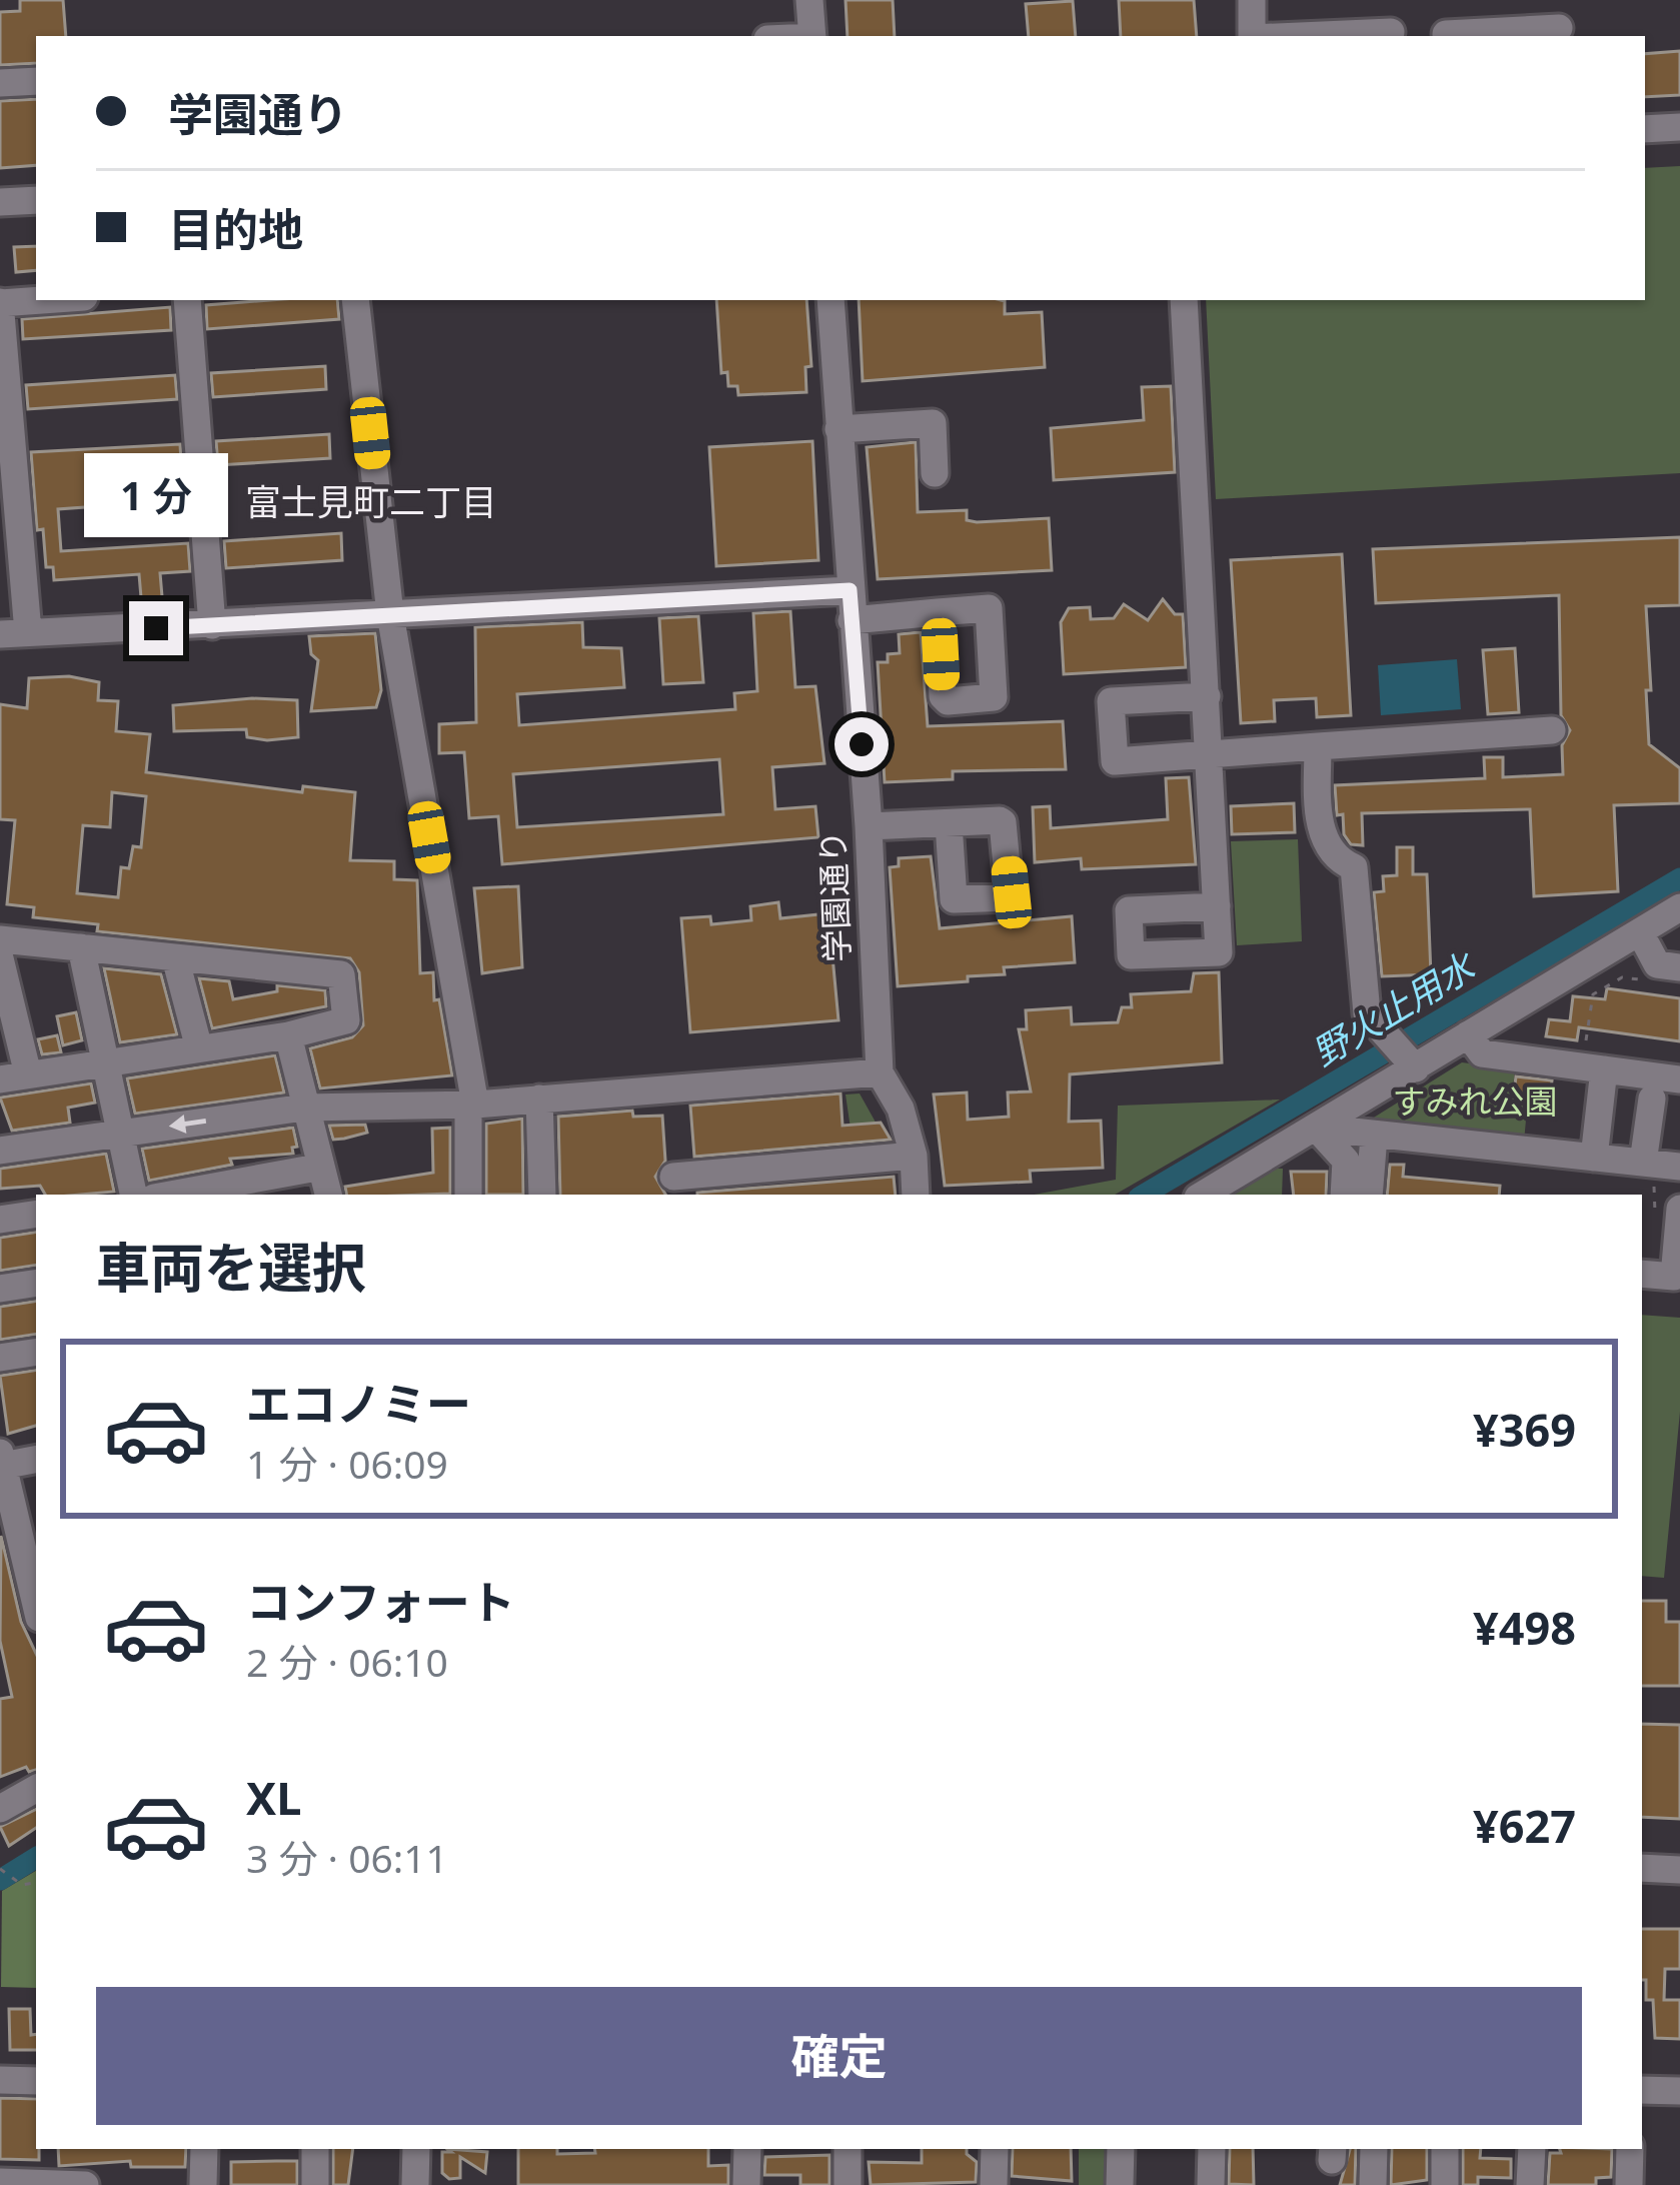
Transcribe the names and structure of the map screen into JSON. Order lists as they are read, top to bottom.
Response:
{
  "streets": {
    "street": ["学園通り"]
  },
  "districts": ["富士見町二丁目"],
  "water": ["野火止用水"],
  "parks": ["すみれ公園"],
  "page": {
    "banner": ["学園通り", "目的地"],
    "bubble": "1 分",
    "heading": "車両を選択",
    "list": [
      {
        "name": "エコノミー",
        "note": "1 分 · 06:09",
        "value": "¥369"
      },
      {
        "name": "コンフォート",
        "note": "2 分 · 06:10",
        "value": "¥498"
      },
      {
        "name": "XL",
        "note": "3 分 · 06:11",
        "value": "¥627"
      }
    ],
    "buttons": "確定"
  }
}
